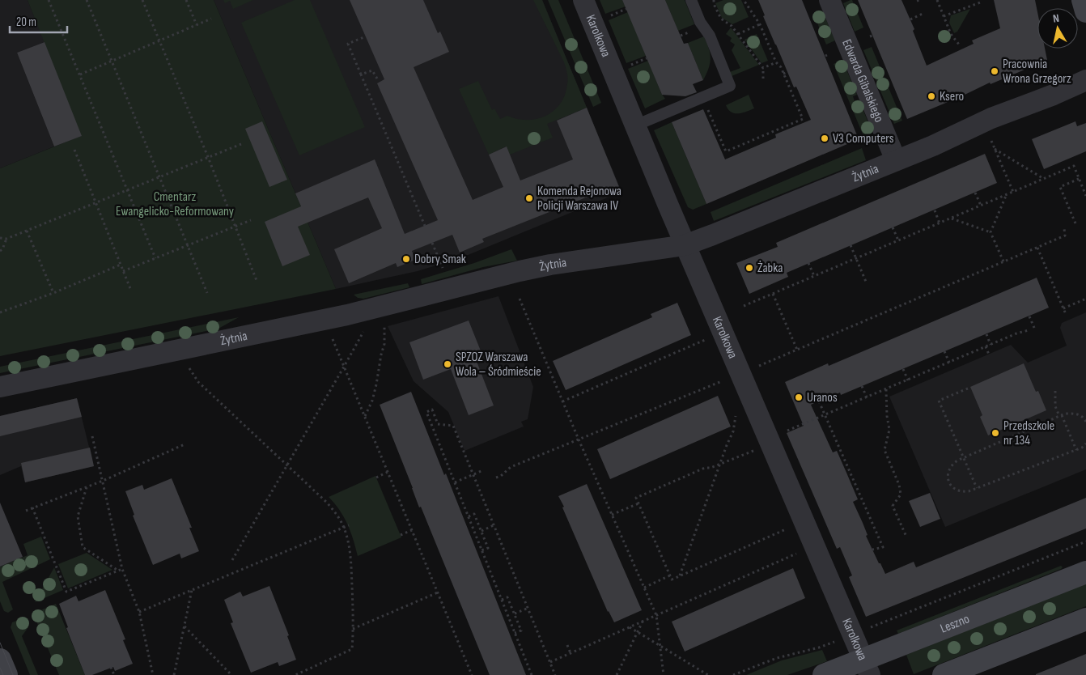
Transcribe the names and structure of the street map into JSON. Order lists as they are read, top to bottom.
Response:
{
  "streets": {
    "main road": ["Leszno"],
    "street": ["Karolkowa", "Edwarda Gibalskiego", "Żytnia"]
  },
  "crossings": [
    ["Karolkowa", "Żytnia"],
    ["Karolkowa", "Leszno"],
    ["Edwarda Gibalskiego", "Żytnia"]
  ],
  "parks": ["Cmentarz Ewangelicko-Reformowany"],
  "places": [
    "Pracownia Wrona Grzegorz",
    "Ksero",
    "V3 Computers",
    "Komenda Rejonowa Policji Warszawa IV",
    "Dobry Smak",
    "Żabka",
    "SPZOZ Warszawa Wola – Śródmieście",
    "Uranos",
    "Przedszkole nr 134"
  ],
  "scale_bar": "20 m",
  "north": "top"
}
